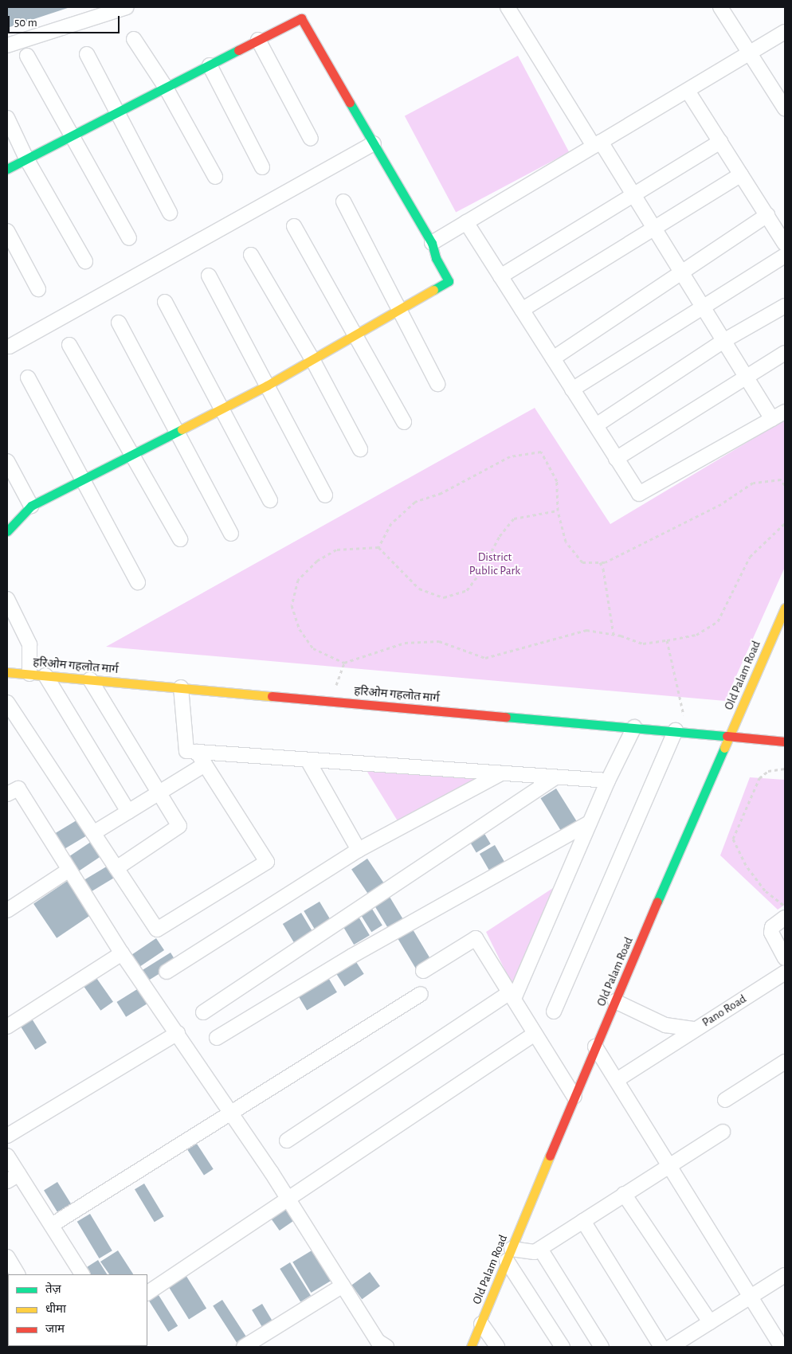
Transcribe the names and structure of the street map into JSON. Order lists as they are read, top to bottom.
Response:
{
  "streets": {
    "street": ["हरिओम गहलोत मार्ग", "Old Palam Road", "Pano Road"]
  },
  "crossings": [
    ["हरिओम गहलोत मार्ग", "Old Palam Road"],
    ["Old Palam Road", "Pano Road"]
  ],
  "parks": ["District Public Park"],
  "legend": ["तेज़", "धीमा", "जाम"],
  "scale_bar": "50 m"
}
